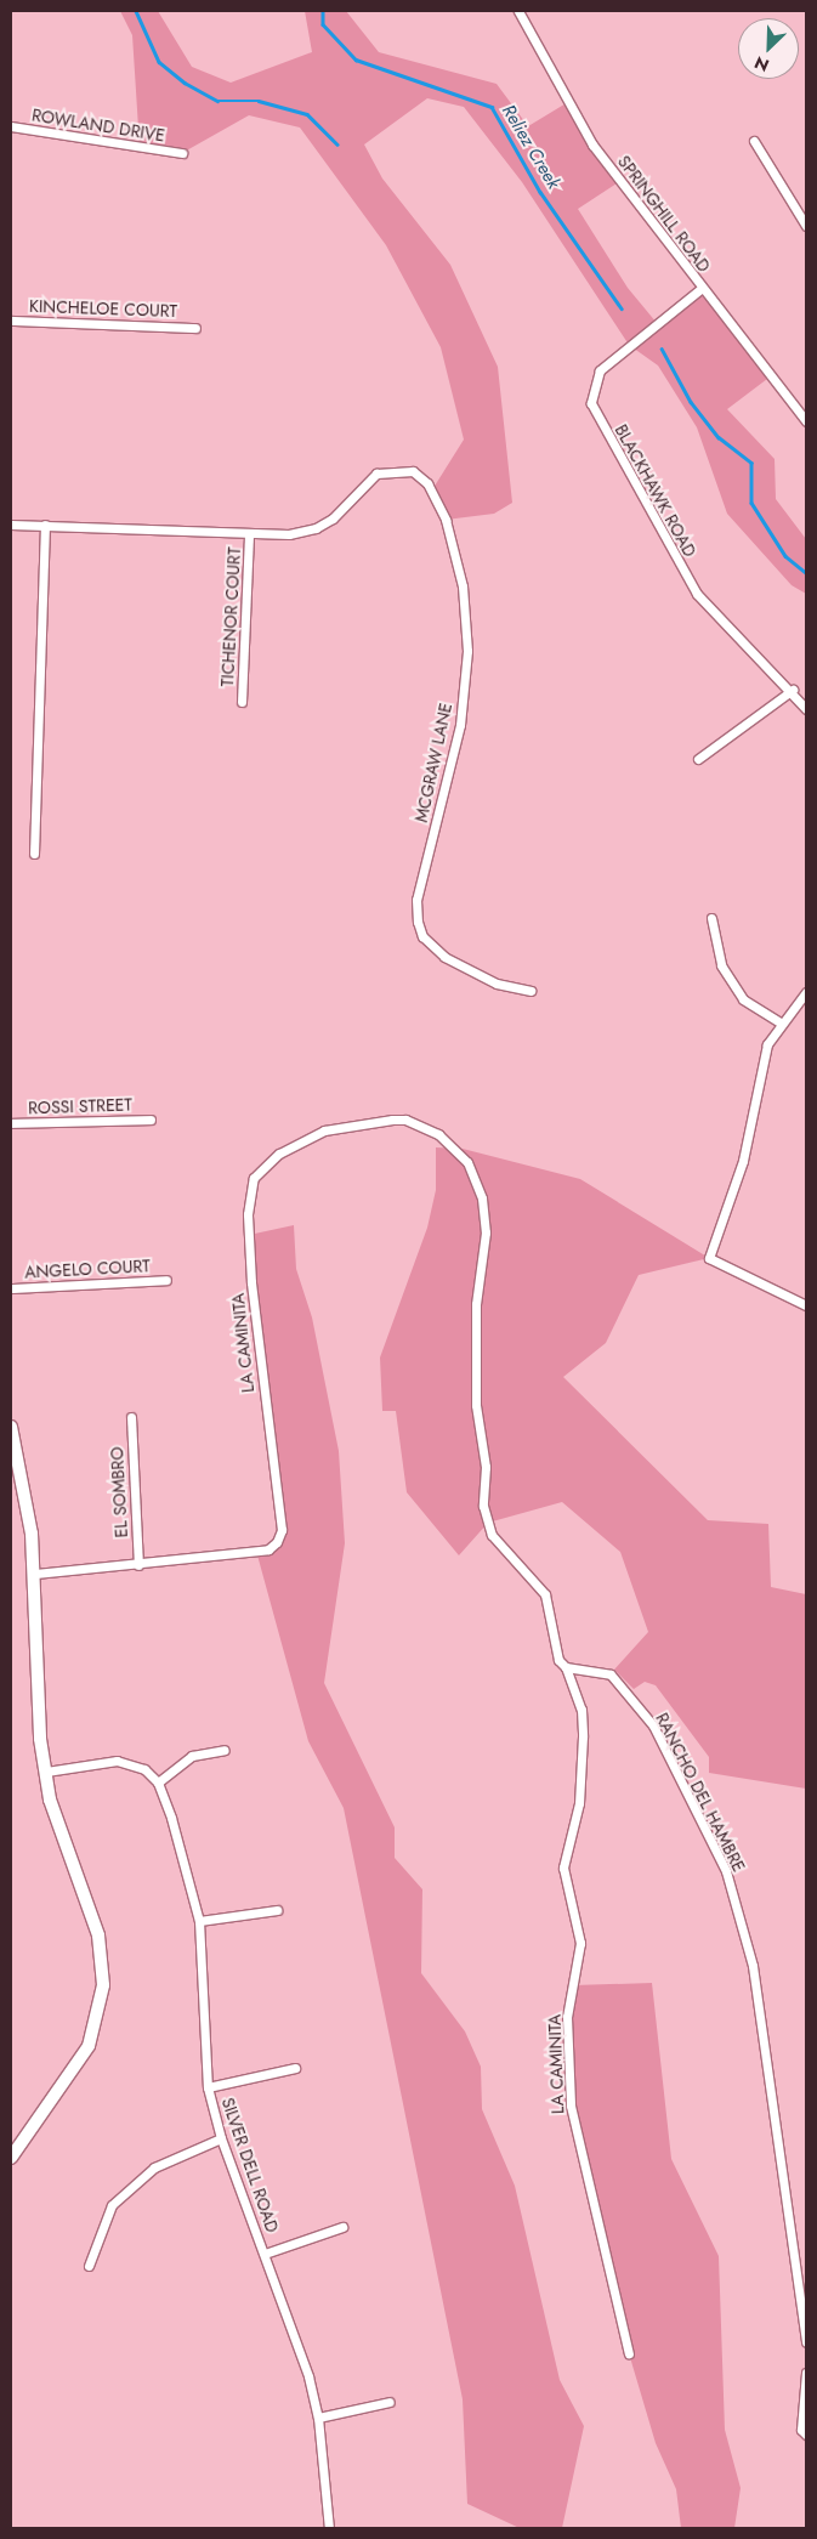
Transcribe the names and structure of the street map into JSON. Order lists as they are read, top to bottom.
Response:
{
  "streets": {
    "street": [
      "ROWLAND DRIVE",
      "SPRINGHILL ROAD",
      "KINCHELOE COURT",
      "BLACKHAWK ROAD",
      "TICHENOR COURT",
      "MCGRAW LANE",
      "ROSSI STREET",
      "ANGELO COURT",
      "LA CAMINITA",
      "EL SOMBRO",
      "RANCHO DEL HAMBRE",
      "SILVER DELL ROAD"
    ]
  },
  "crossings": [
    ["SPRINGHILL ROAD", "BLACKHAWK ROAD"],
    ["TICHENOR COURT", "MCGRAW LANE"],
    ["LA CAMINITA", "EL SOMBRO"],
    ["LA CAMINITA", "RANCHO DEL HAMBRE"]
  ],
  "water": ["Reliez Creek"],
  "north": "bottom left"
}
